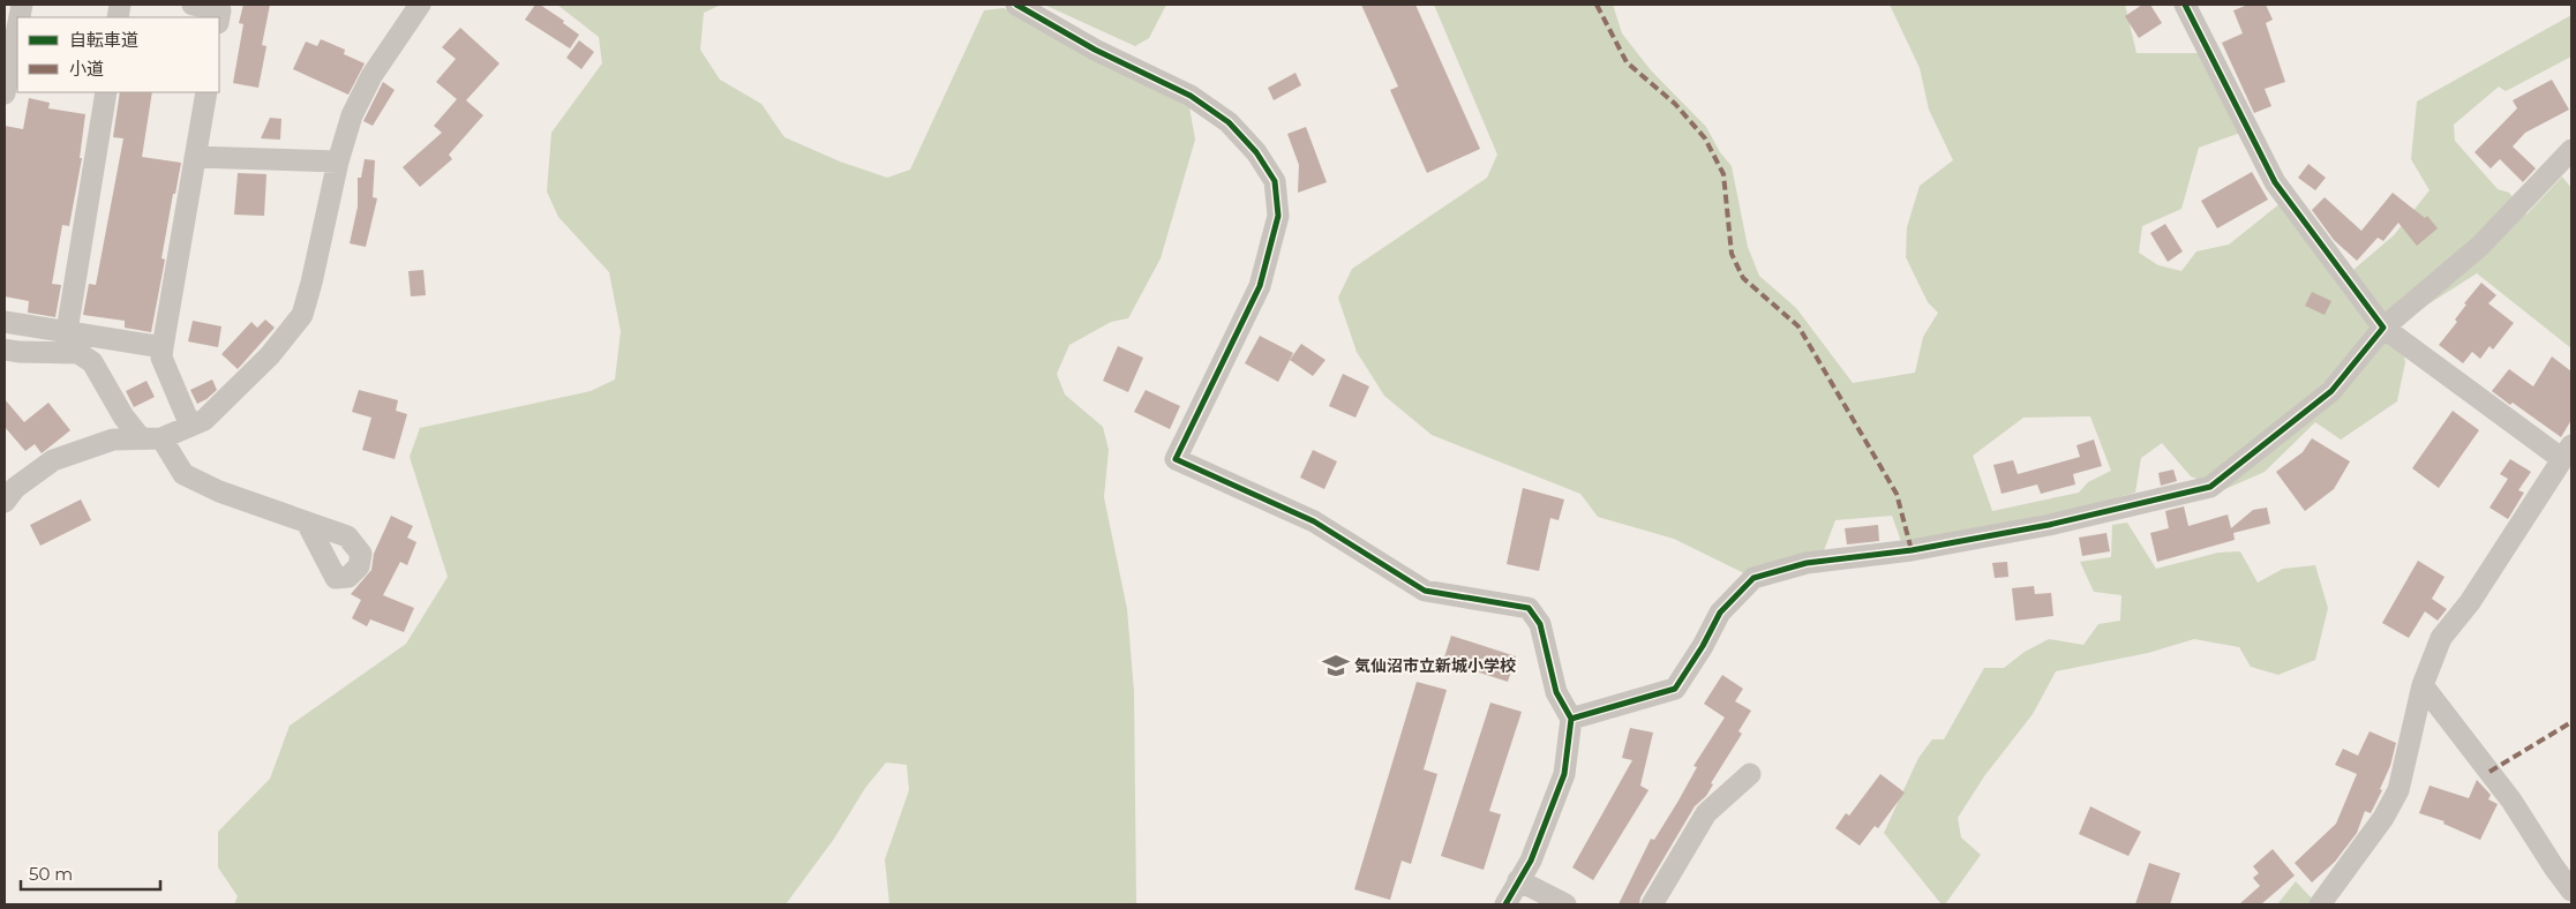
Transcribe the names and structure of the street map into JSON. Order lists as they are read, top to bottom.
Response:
{
  "places": {
    "school or university": ["気仙沼市立新城小学校"]
  },
  "legend": ["自転車道", "小道"],
  "scale_bar": "50 m"
}
